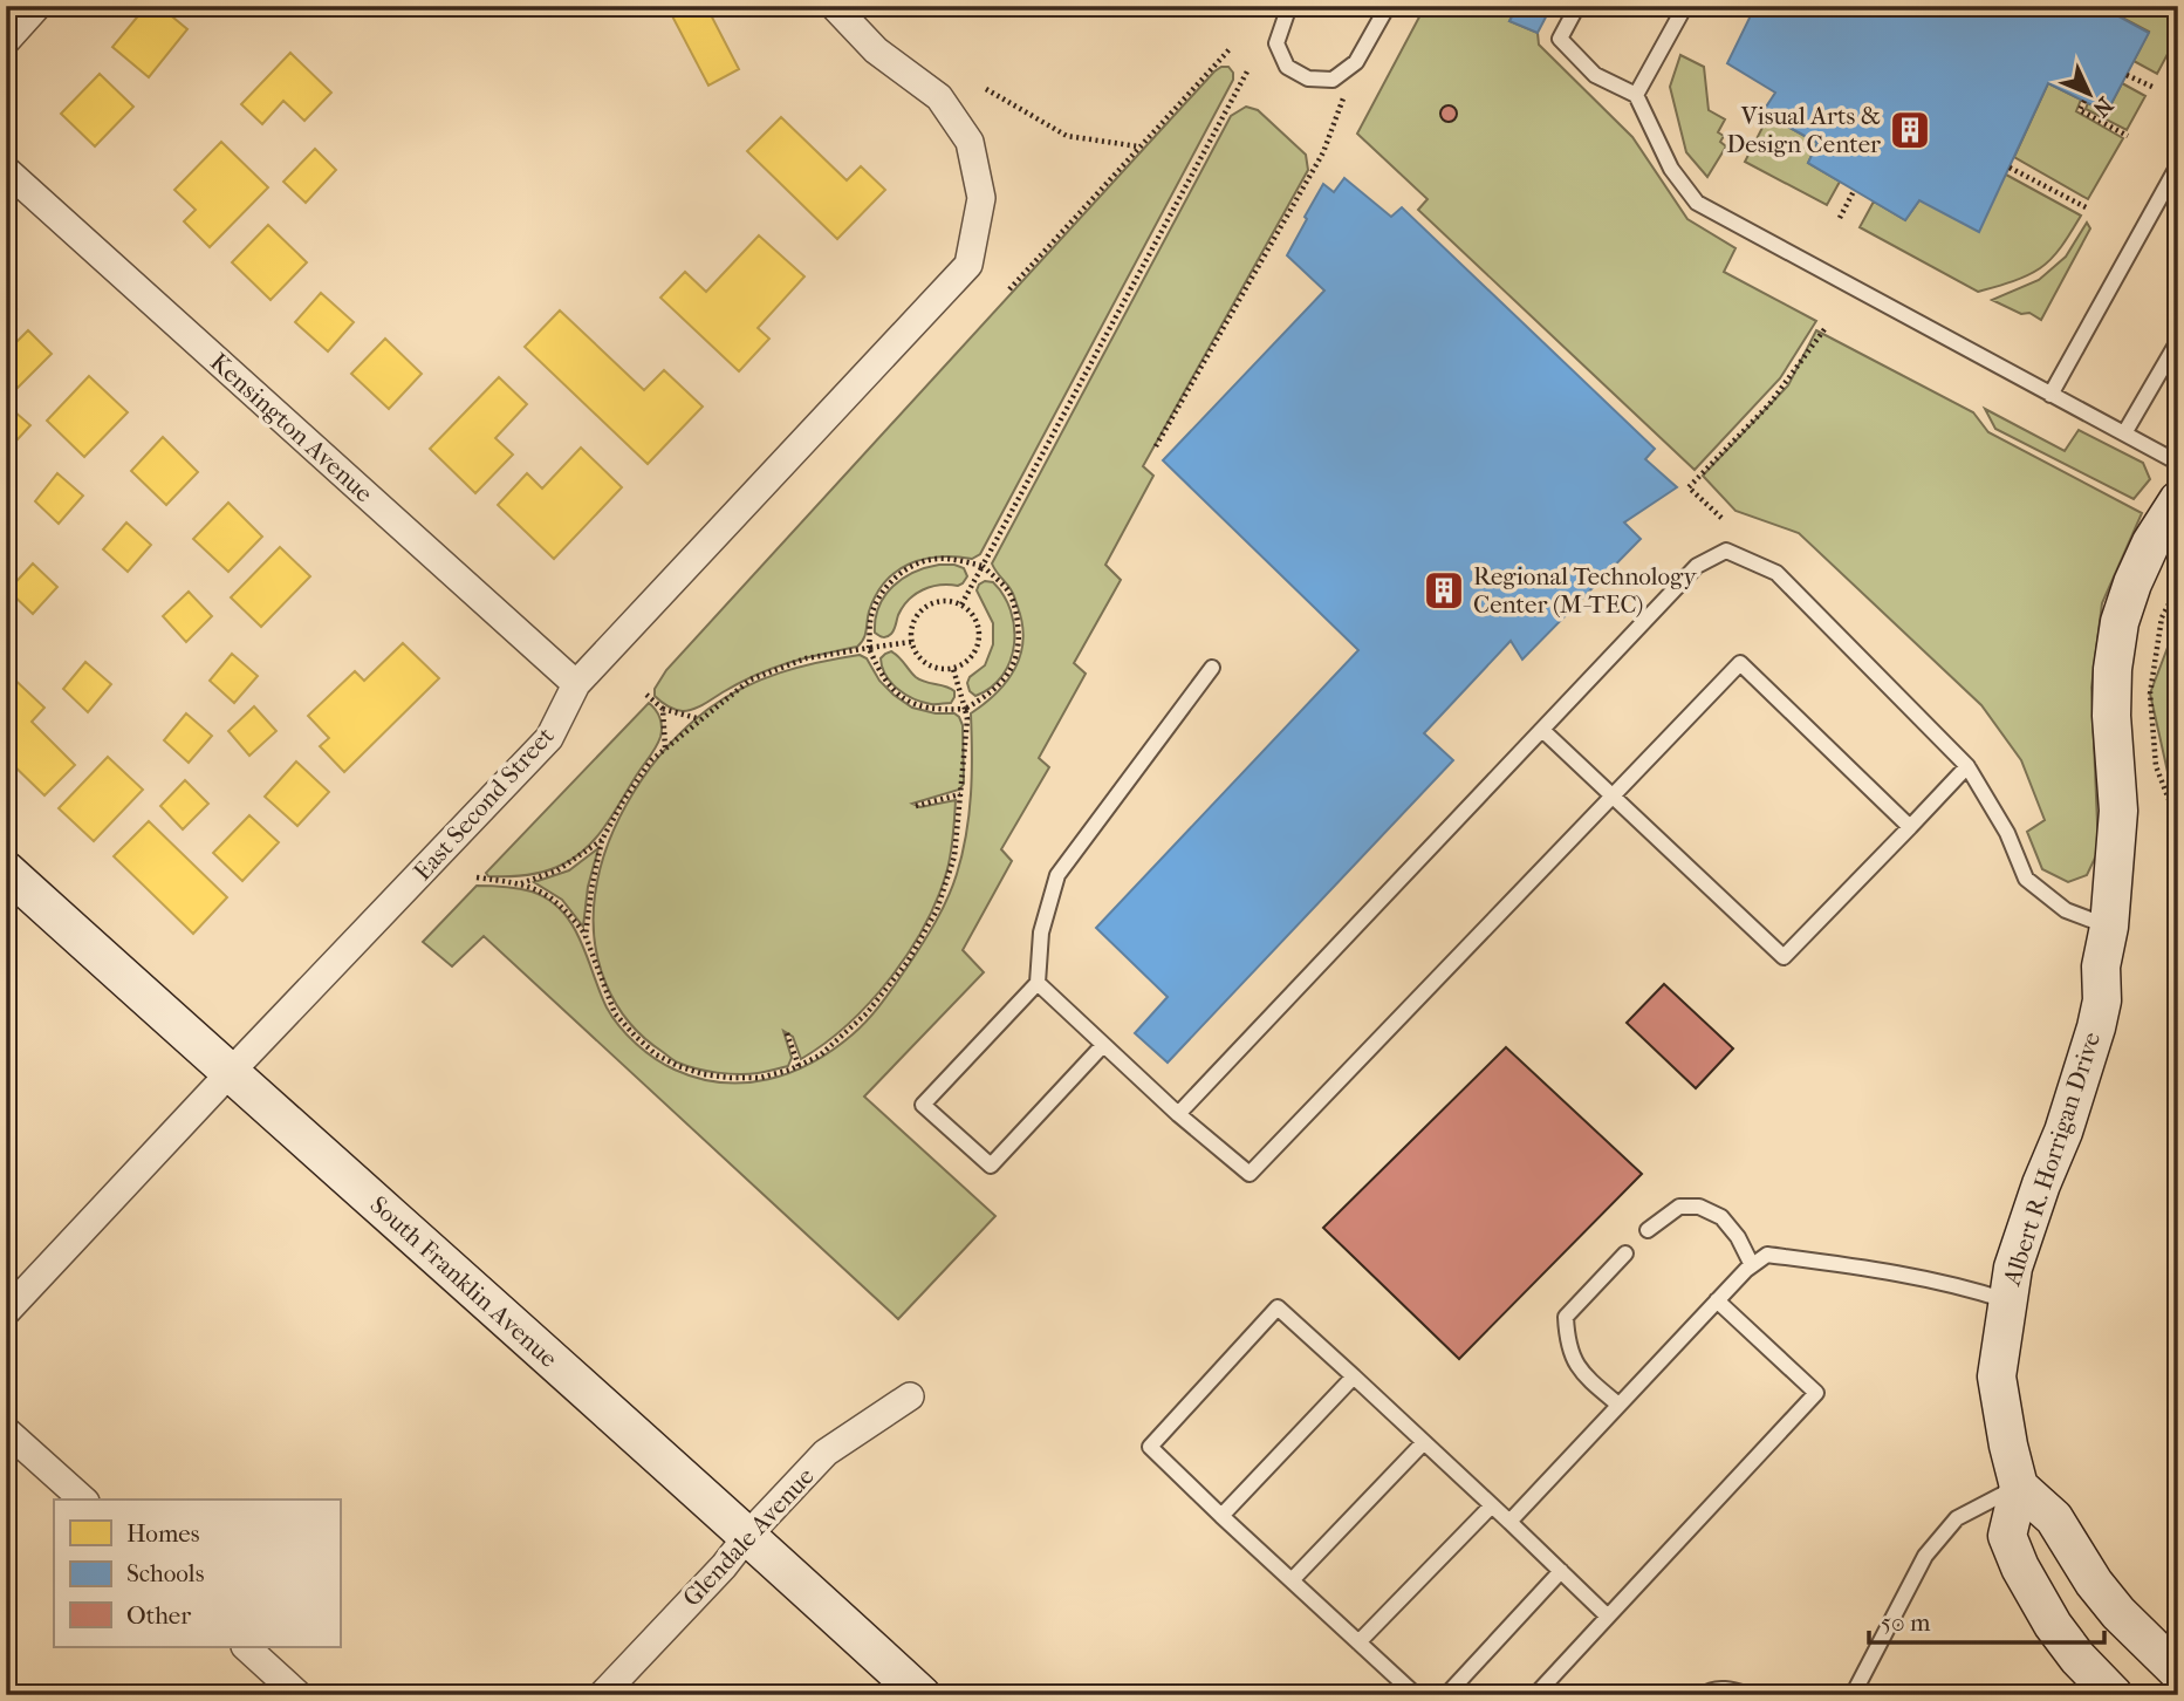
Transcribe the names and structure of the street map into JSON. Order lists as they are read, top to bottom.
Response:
{
  "streets": {
    "street": [
      "Kensington Avenue",
      "East Second Street",
      "Albert R. Horrigan Drive",
      "South Franklin Avenue",
      "Glendale Avenue"
    ]
  },
  "crossings": [
    ["Kensington Avenue", "East Second Street"],
    ["East Second Street", "South Franklin Avenue"],
    ["South Franklin Avenue", "Glendale Avenue"]
  ],
  "places": {
    "building": ["Visual Arts & Design Center", "Regional Technology Center (M-TEC)"]
  },
  "legend": ["Homes", "Schools", "Other"],
  "scale_bar": "50 m",
  "north": "bottom right"
}
